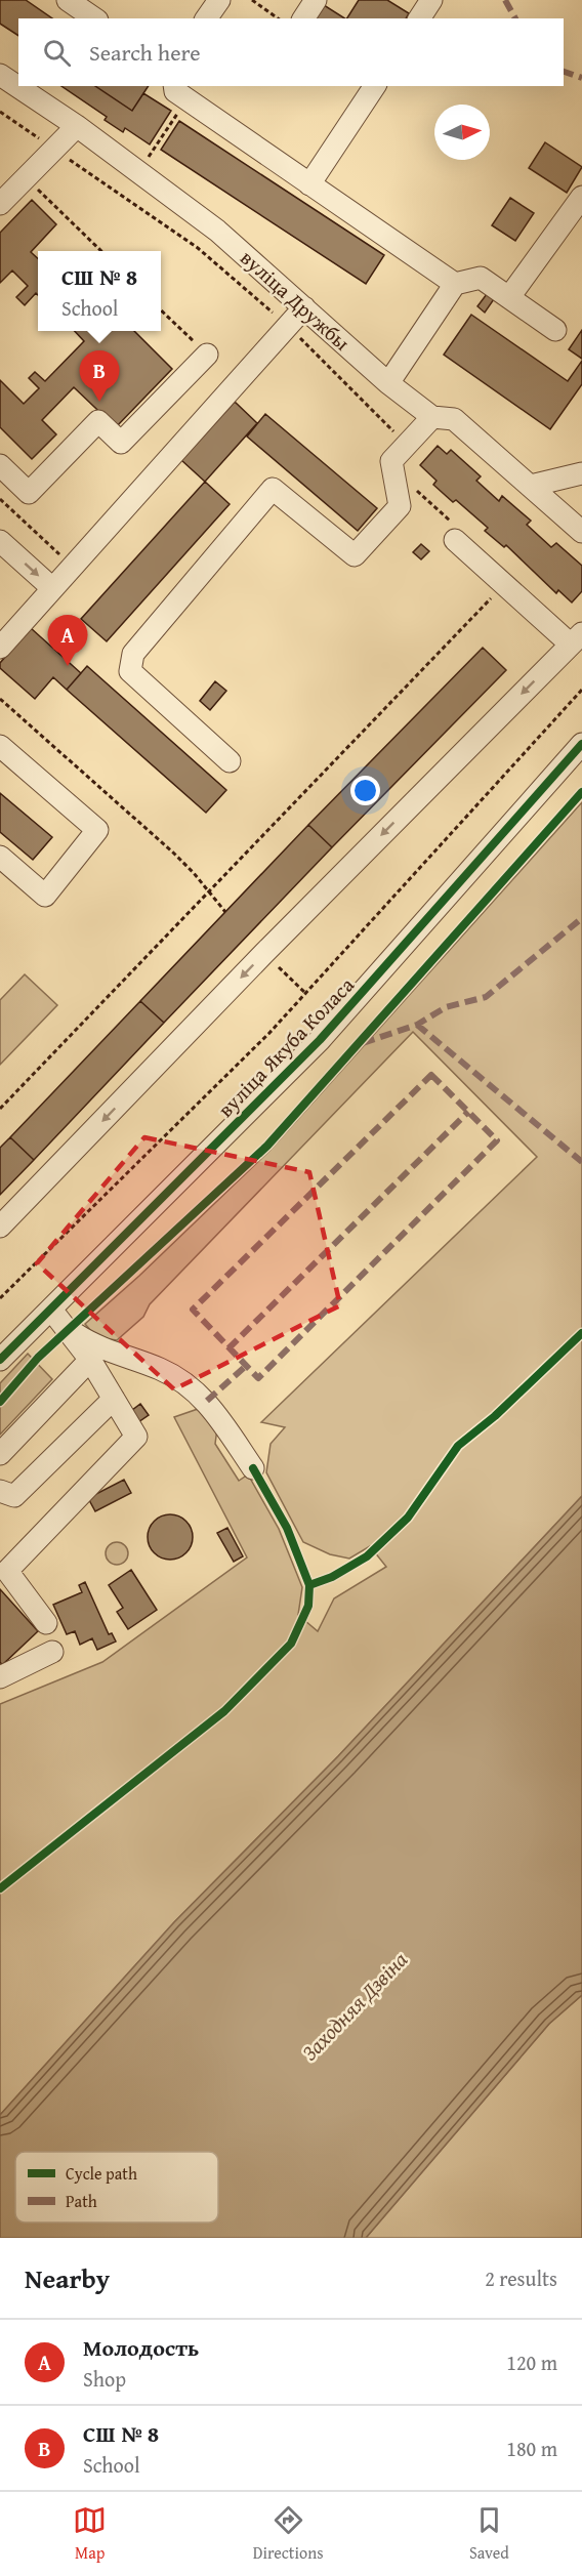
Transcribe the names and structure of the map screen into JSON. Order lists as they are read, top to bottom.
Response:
{
  "streets": {
    "street": ["вуліца Дружбы", "вуліца Якуба Коласа"]
  },
  "water": ["Заходняя Дзвіна"],
  "legend": ["Cycle path", "Path"],
  "north": "right",
  "page": {
    "search": "Search here",
    "popup": ["СШ № 8", "School"],
    "pins": ["B", "A"],
    "heading": ["Nearby", "2 results"],
    "list": [
      {
        "mark": "A",
        "name": "Молодость",
        "note": "Shop",
        "value": "120 m"
      },
      {
        "mark": "B",
        "name": "СШ № 8",
        "note": "School",
        "value": "180 m"
      }
    ],
    "nav": ["Map", "Directions", "Saved"]
  }
}
